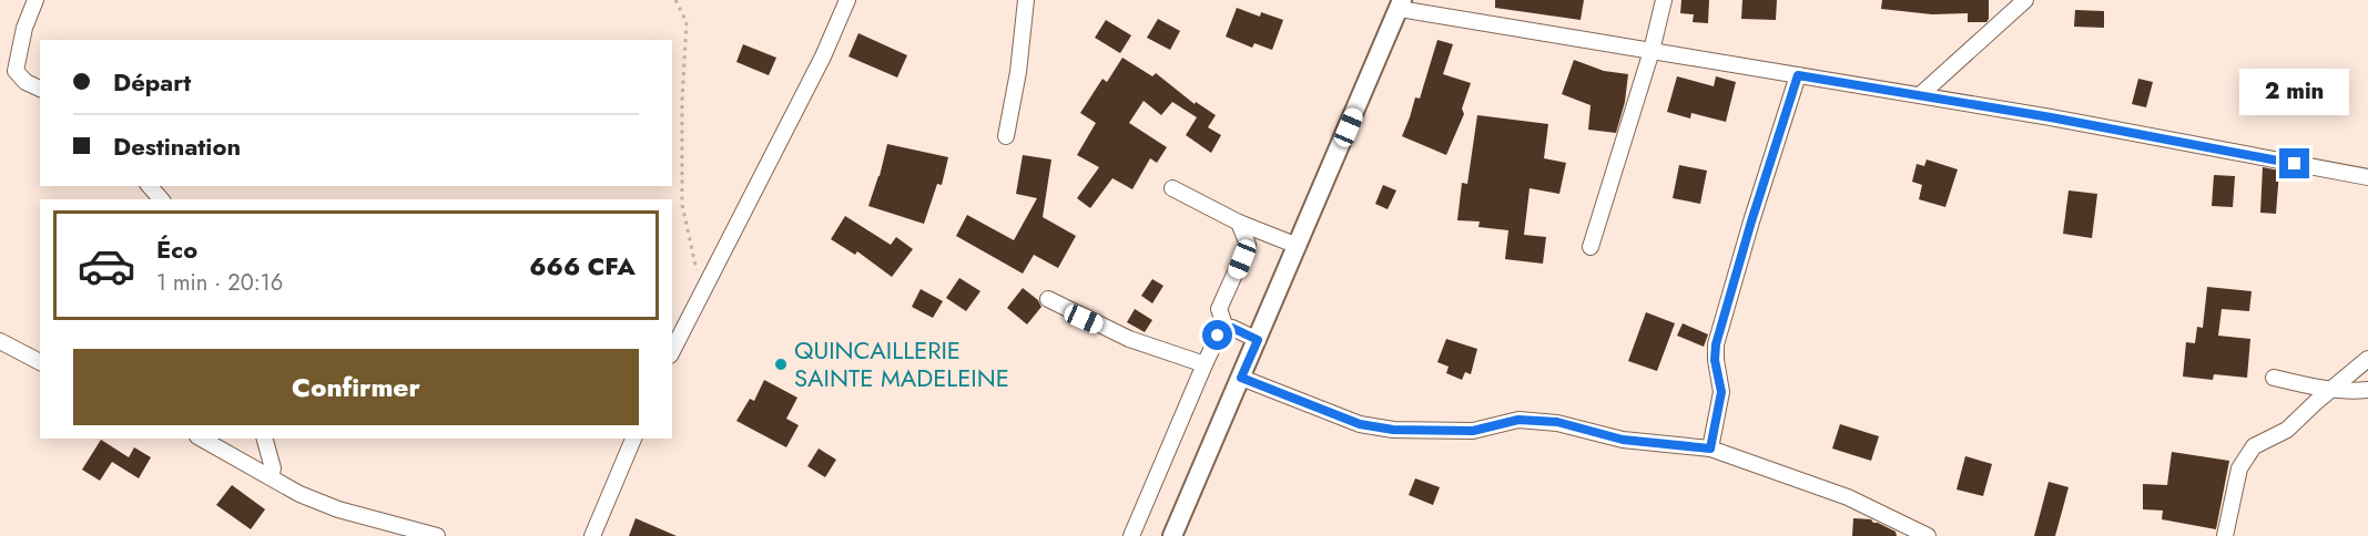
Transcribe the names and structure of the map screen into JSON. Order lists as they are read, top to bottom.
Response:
{
  "places": ["QUINCAILLERIE SAINTE MADELEINE"],
  "page": {
    "banner": ["Départ", "Destination"],
    "bubble": "2 min",
    "list": [
      {
        "name": "Éco",
        "note": "1 min · 20:16",
        "value": "666 CFA"
      }
    ],
    "buttons": "Confirmer"
  }
}
